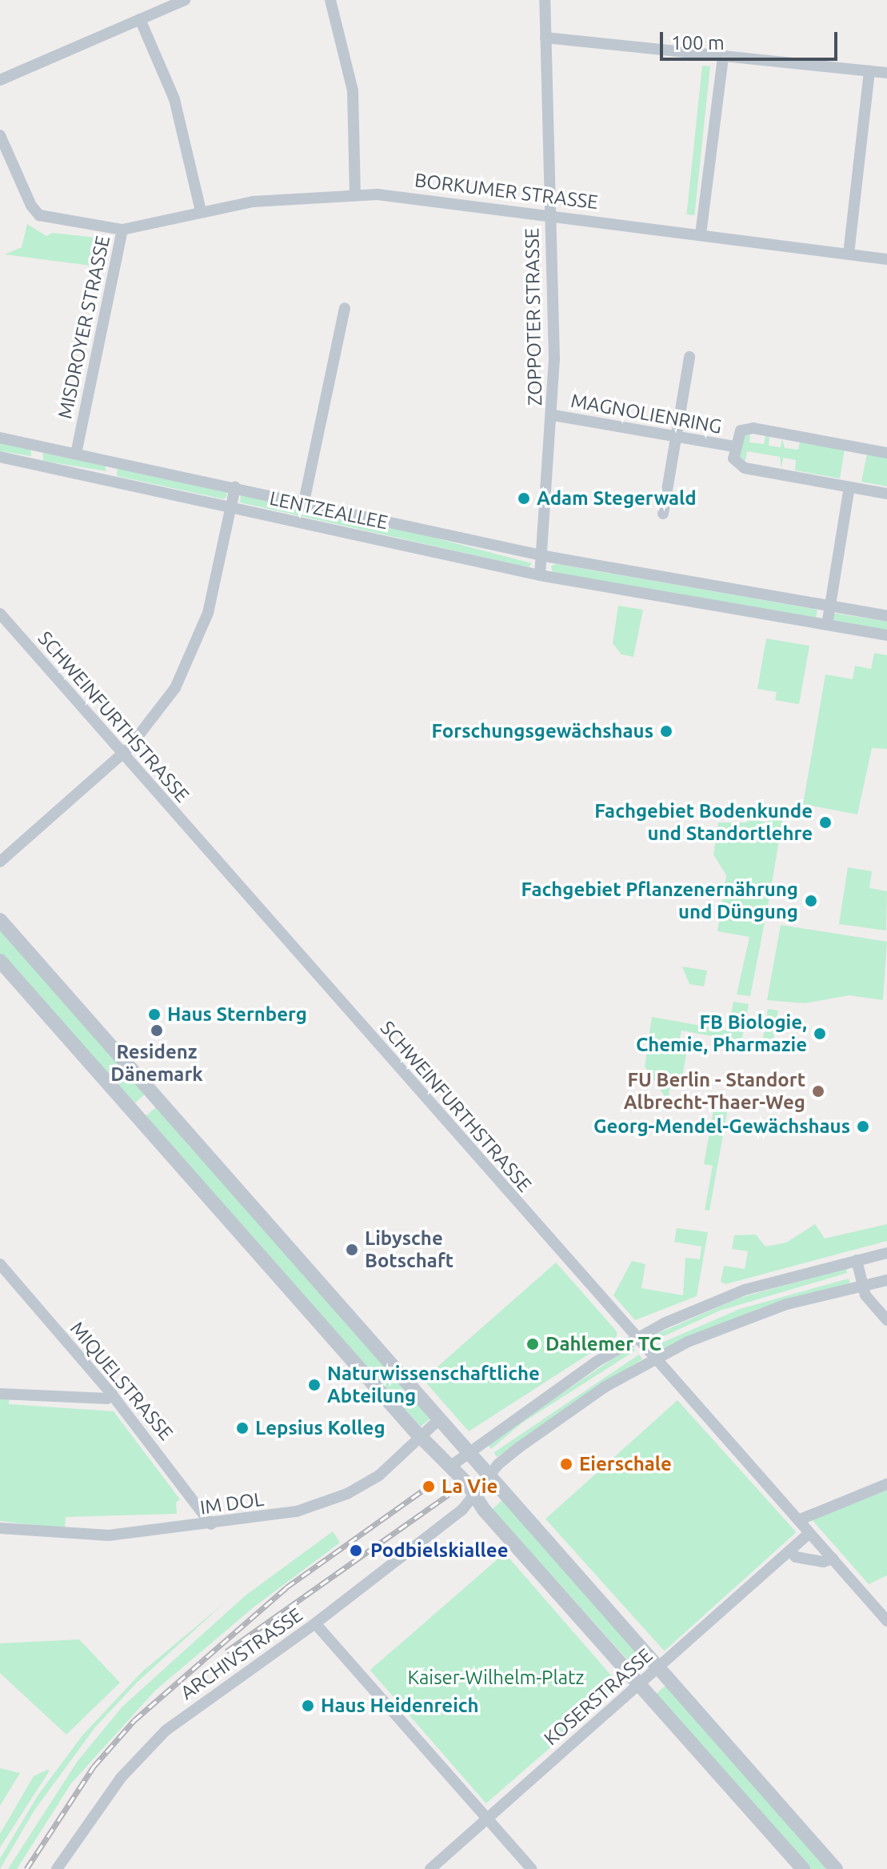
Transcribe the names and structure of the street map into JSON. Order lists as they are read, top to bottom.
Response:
{
  "streets": {
    "street": [
      "BORKUMER STRASSE",
      "ZOPPOTER STRASSE",
      "MISDROYER STRASSE",
      "MAGNOLIENRING",
      "LENTZEALLEE",
      "SCHWEINFURTHSTRASSE",
      "MIQUELSTRASSE",
      "IM DOL",
      "ARCHIVSTRASSE",
      "KOSERSTRASSE"
    ]
  },
  "crossings": [
    ["BORKUMER STRASSE", "ZOPPOTER STRASSE"],
    ["BORKUMER STRASSE", "MISDROYER STRASSE"],
    ["ZOPPOTER STRASSE", "MAGNOLIENRING"],
    ["ZOPPOTER STRASSE", "LENTZEALLEE"],
    ["MISDROYER STRASSE", "LENTZEALLEE"],
    ["SCHWEINFURTHSTRASSE", "ARCHIVSTRASSE"],
    ["SCHWEINFURTHSTRASSE", "KOSERSTRASSE"],
    ["MIQUELSTRASSE", "IM DOL"]
  ],
  "parks": ["Kaiser-Wilhelm-Platz"],
  "places": [
    "Adam Stegerwald",
    "Forschungsgewächshaus",
    "Fachgebiet Bodenkunde und Standortlehre",
    "Fachgebiet Pflanzenernährung und Düngung",
    "Haus Sternberg",
    "Residenz Dänemark",
    "FB Biologie, Chemie, Pharmazie",
    "FU Berlin - Standort Albrecht-Thaer-Weg",
    "Georg-Mendel-Gewächshaus",
    "Libysche Botschaft",
    "Dahlemer TC",
    "Naturwissenschaftliche Abteilung",
    "Lepsius Kolleg",
    "Eierschale",
    "La Vie",
    "Podbielskiallee",
    "Haus Heidenreich"
  ],
  "scale_bar": "100 m"
}
